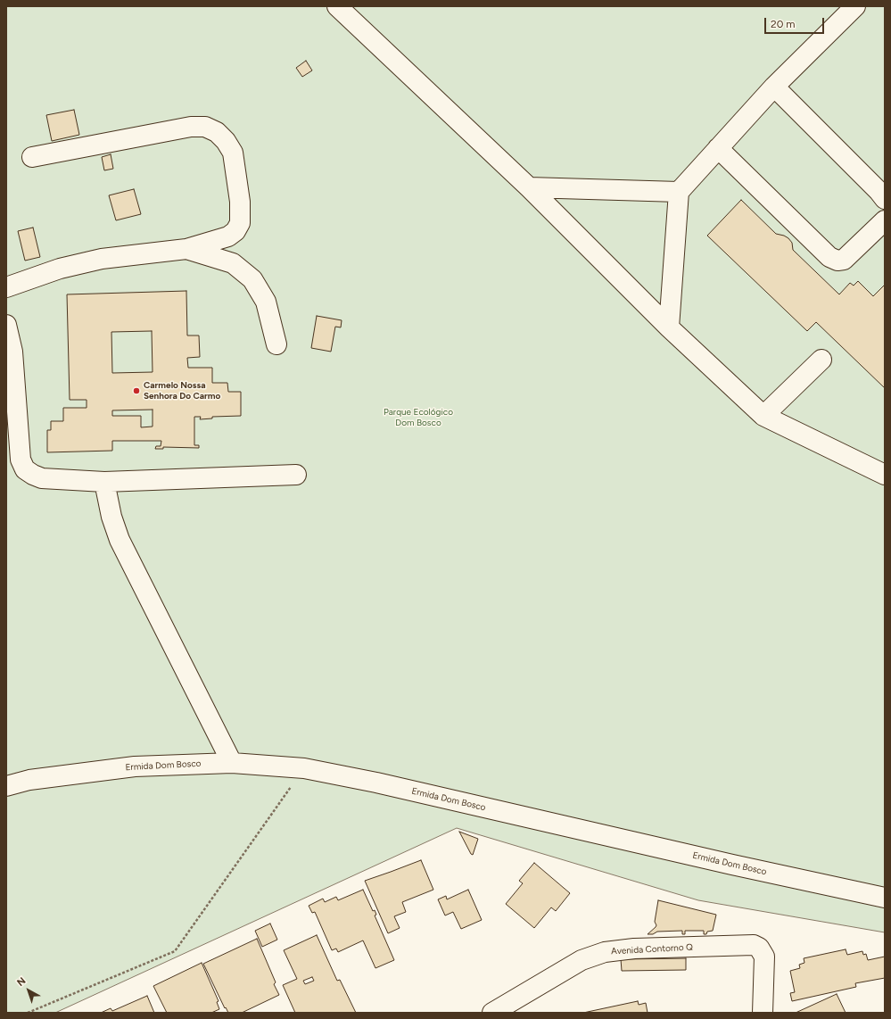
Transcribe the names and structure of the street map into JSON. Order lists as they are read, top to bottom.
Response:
{
  "streets": {
    "street": ["Ermida Dom Bosco", "Avenida Contorno Q"]
  },
  "parks": ["Parque Ecológico Dom Bosco"],
  "places": ["Carmelo Nossa Senhora Do Carmo"],
  "scale_bar": "20 m",
  "north": "top left"
}
